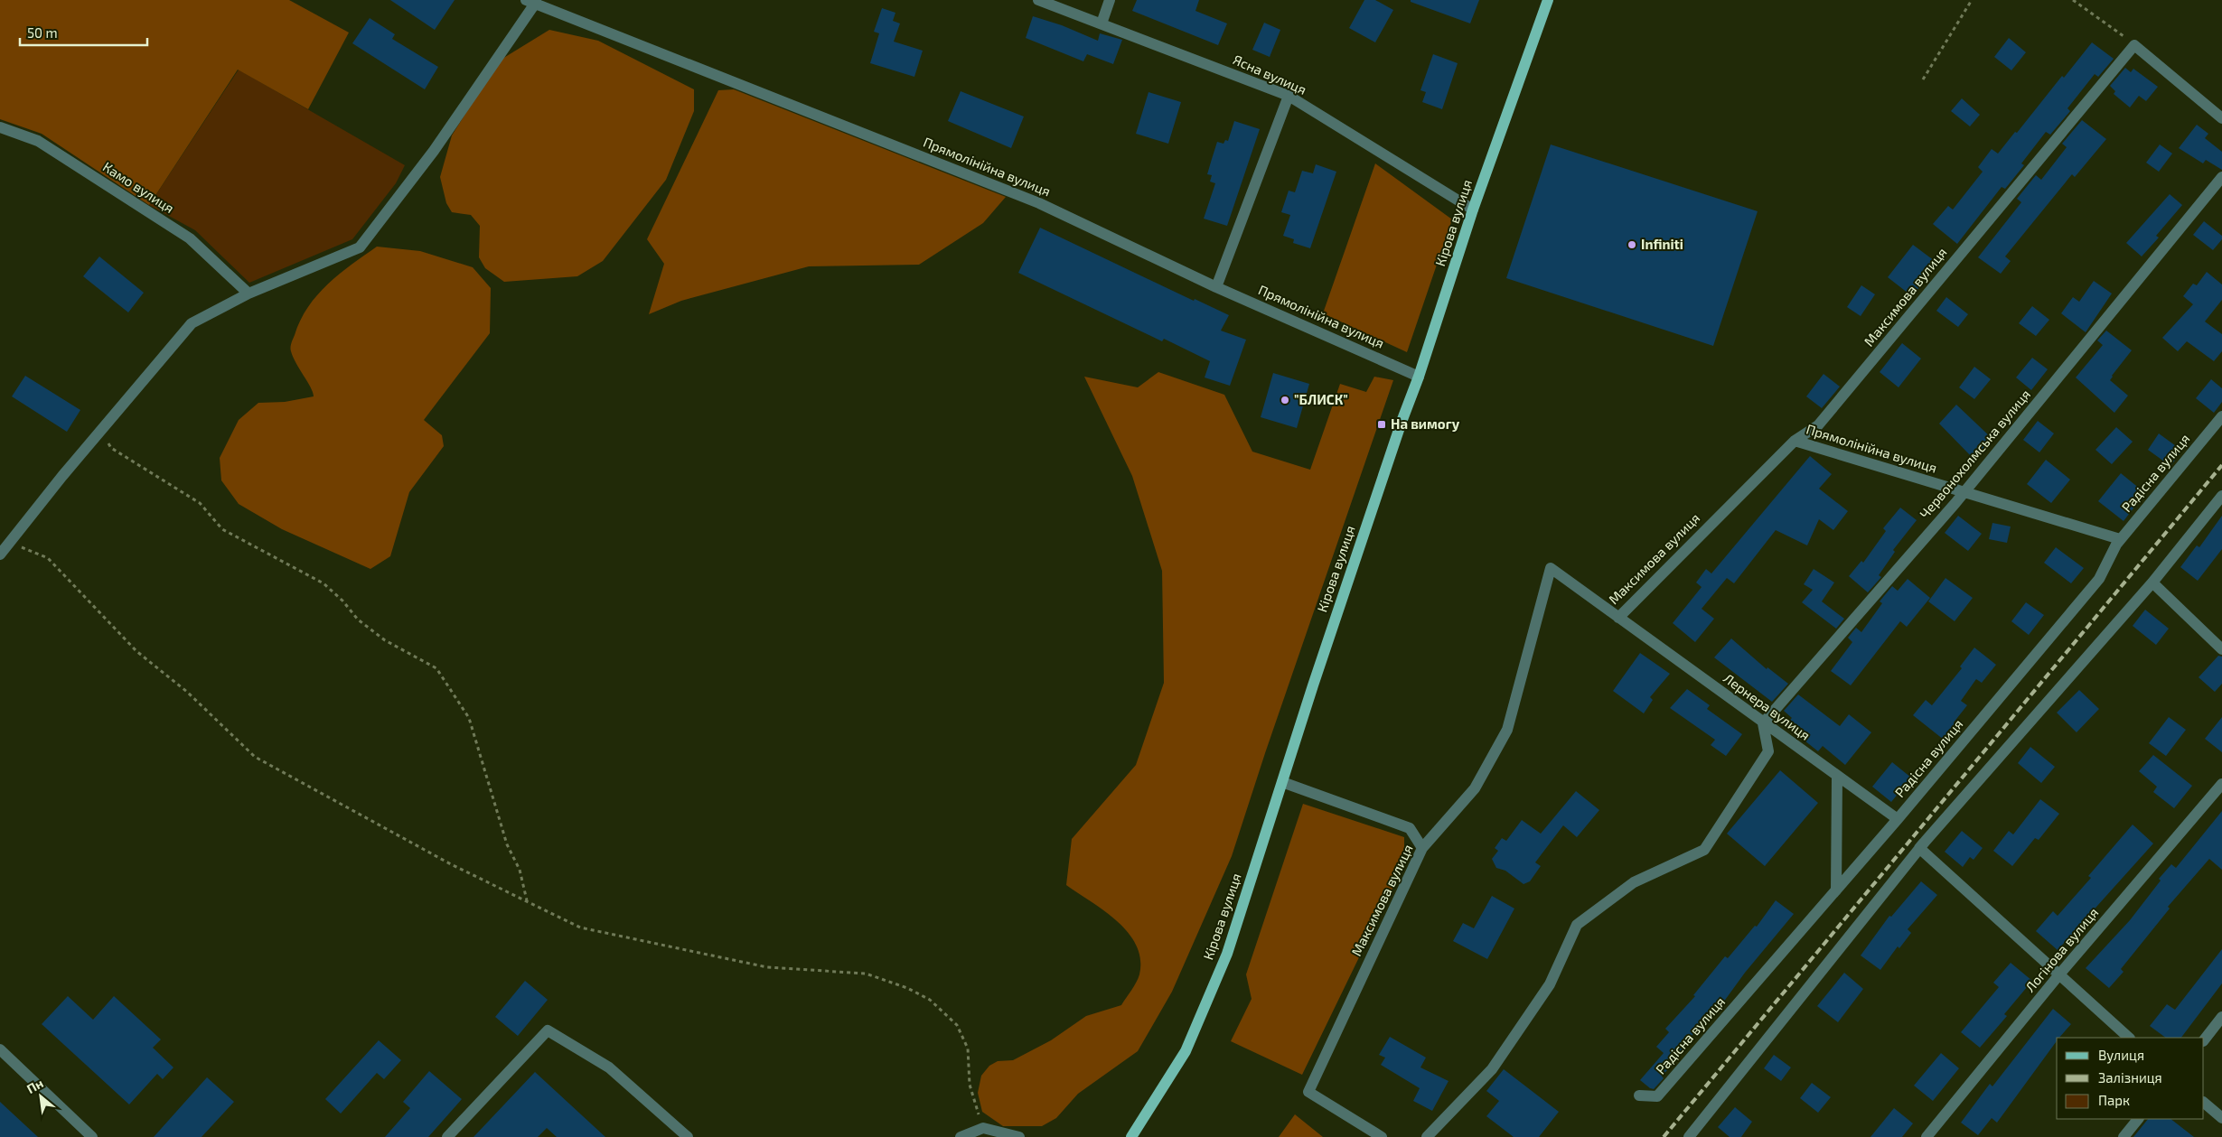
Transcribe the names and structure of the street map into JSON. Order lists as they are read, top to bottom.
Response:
{
  "streets": {
    "main road": ["Кірова вулиця"],
    "street": [
      "Ясна вулиця",
      "Прямолінійна вулиця",
      "Камо вулиця",
      "Максимова вулиця",
      "Червонохолмська вулиця",
      "Радісна вулиця",
      "Лернера вулиця",
      "Логінова вулиця"
    ]
  },
  "crossings": [
    ["Ясна вулиця", "Кірова вулиця"],
    ["Прямолінійна вулиця", "Кірова вулиця"],
    ["Прямолінійна вулиця", "Максимова вулиця"],
    ["Прямолінійна вулиця", "Червонохолмська вулиця"],
    ["Прямолінійна вулиця", "Радісна вулиця"],
    ["Максимова вулиця", "Лернера вулиця"],
    ["Червонохолмська вулиця", "Лернера вулиця"],
    ["Радісна вулиця", "Лернера вулиця"]
  ],
  "places": {
    "other": ["Infiniti", "\"БЛИСК\""],
    "transit": ["На вимогу"]
  },
  "legend": ["Вулиця", "Залізниця", "Парк"],
  "scale_bar": "50 m",
  "north": "top left"
}
